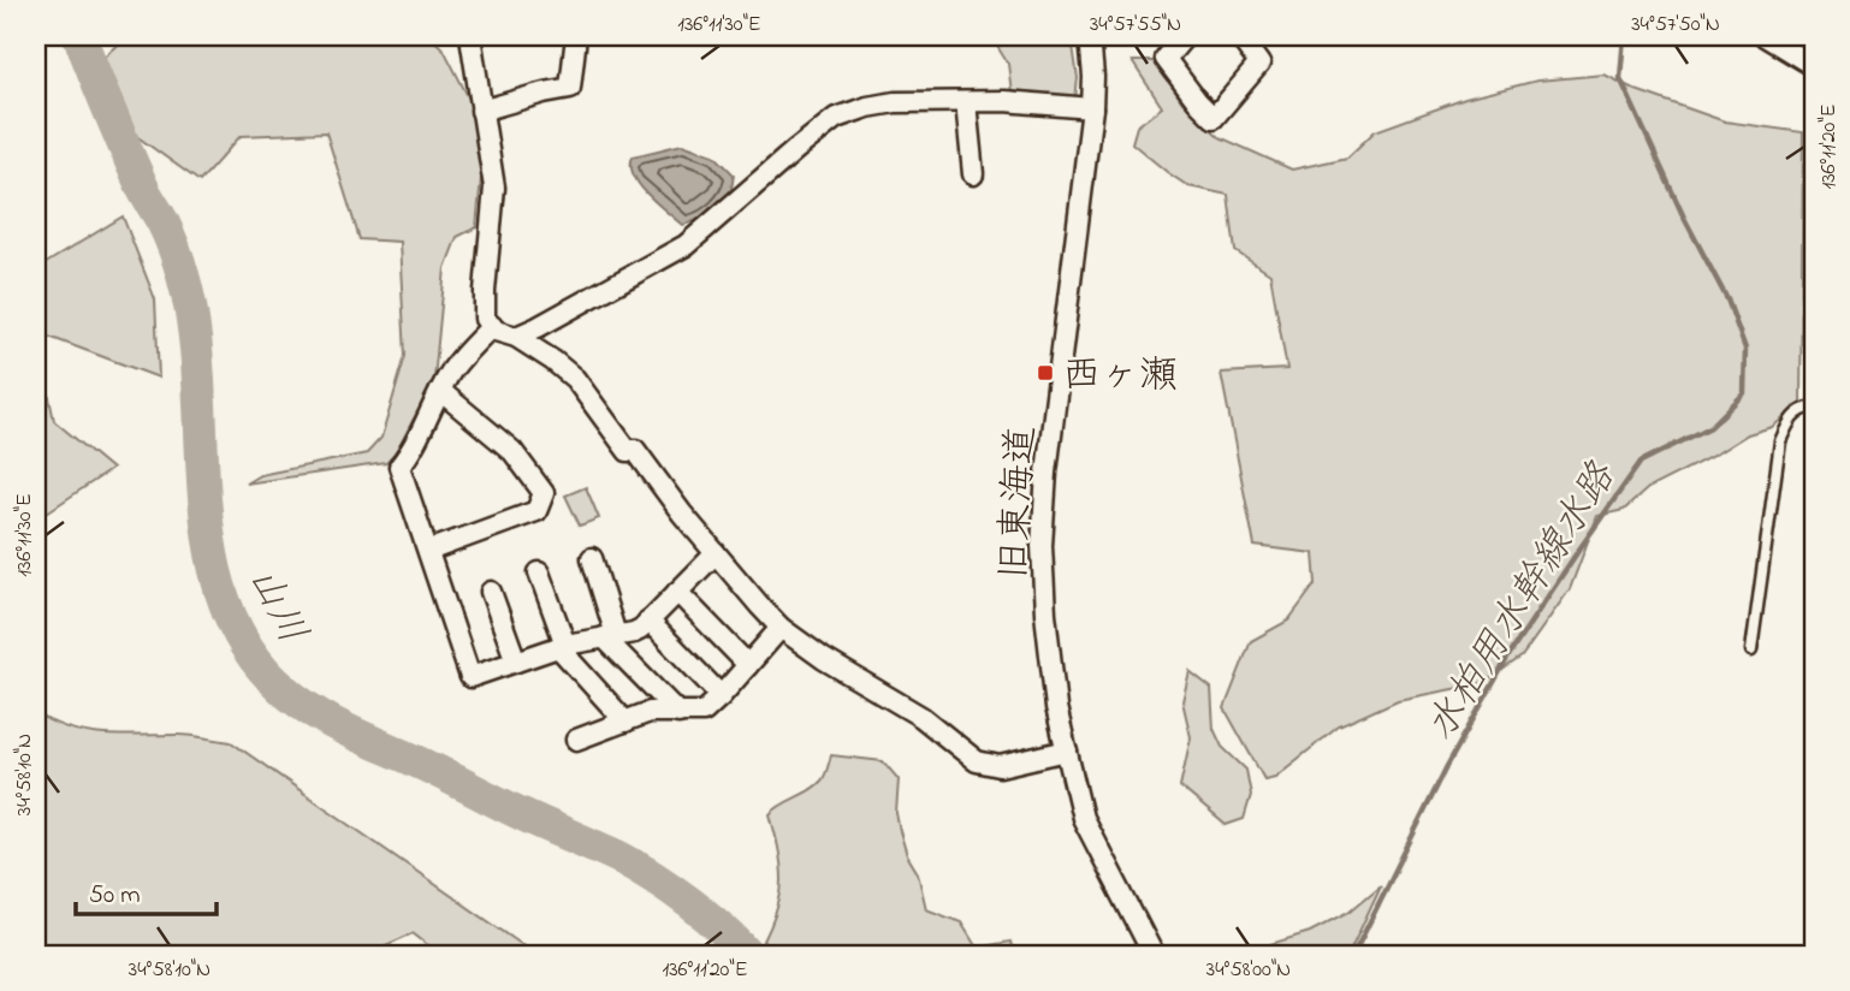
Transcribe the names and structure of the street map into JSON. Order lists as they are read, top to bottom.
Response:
{
  "streets": {
    "street": ["旧東海道"]
  },
  "water": ["水柏用水幹線水路", "山川"],
  "places": {
    "transit": ["西ヶ瀬"]
  },
  "scale_bar": "50 m",
  "coordinates": [
    "136°11'30\"E",
    "34°57'55\"N",
    "34°57'50\"N",
    "136°11'20\"E",
    "34°58'10\"N",
    "34°58'00\"N"
  ]
}
